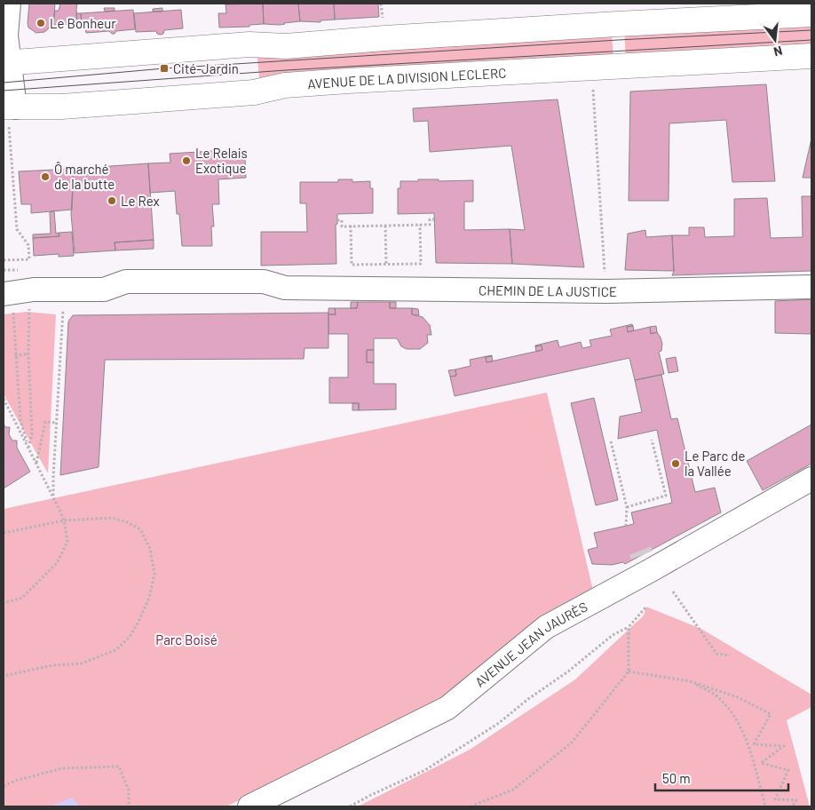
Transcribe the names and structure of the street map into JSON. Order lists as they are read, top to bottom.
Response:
{
  "streets": {
    "main road": ["AVENUE DE LA DIVISION LECLERC"],
    "street": ["CHEMIN DE LA JUSTICE", "AVENUE JEAN JAURÈS"]
  },
  "parks": ["Parc Boisé"],
  "places": {
    "other": [
      "Le Bonheur",
      "Le Relais Exotique",
      "Ô marché de la butte",
      "Le Rex",
      "Le Parc de la Vallée"
    ],
    "transit": ["Cité-Jardin"]
  },
  "scale_bar": "50 m",
  "north": "bottom"
}
